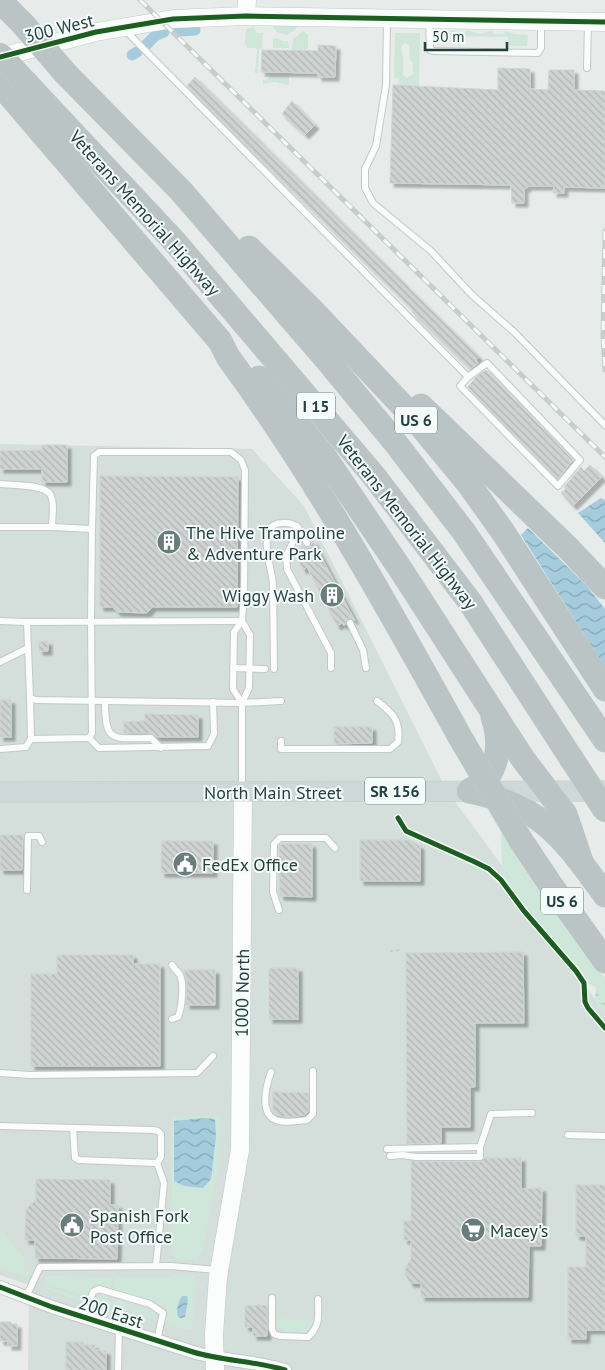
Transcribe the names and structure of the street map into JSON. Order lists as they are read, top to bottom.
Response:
{
  "streets": {
    "highway": ["Veterans Memorial Highway", "I 15", "US 6"],
    "main road": ["SR 156", "North Main Street"],
    "street": ["300 West", "1000 North", "200 East"]
  },
  "crossings": [
    ["300 West", "Veterans Memorial Highway"],
    ["Veterans Memorial Highway", "US 6"],
    ["North Main Street", "1000 North"],
    ["1000 North", "200 East"]
  ],
  "places": {
    "building": ["The Hive Trampoline & Adventure Park", "Wiggy Wash"],
    "public building": ["FedEx Office", "Spanish Fork Post Office"],
    "supermarket": ["Macey's"]
  },
  "scale_bar": "50 m"
}
